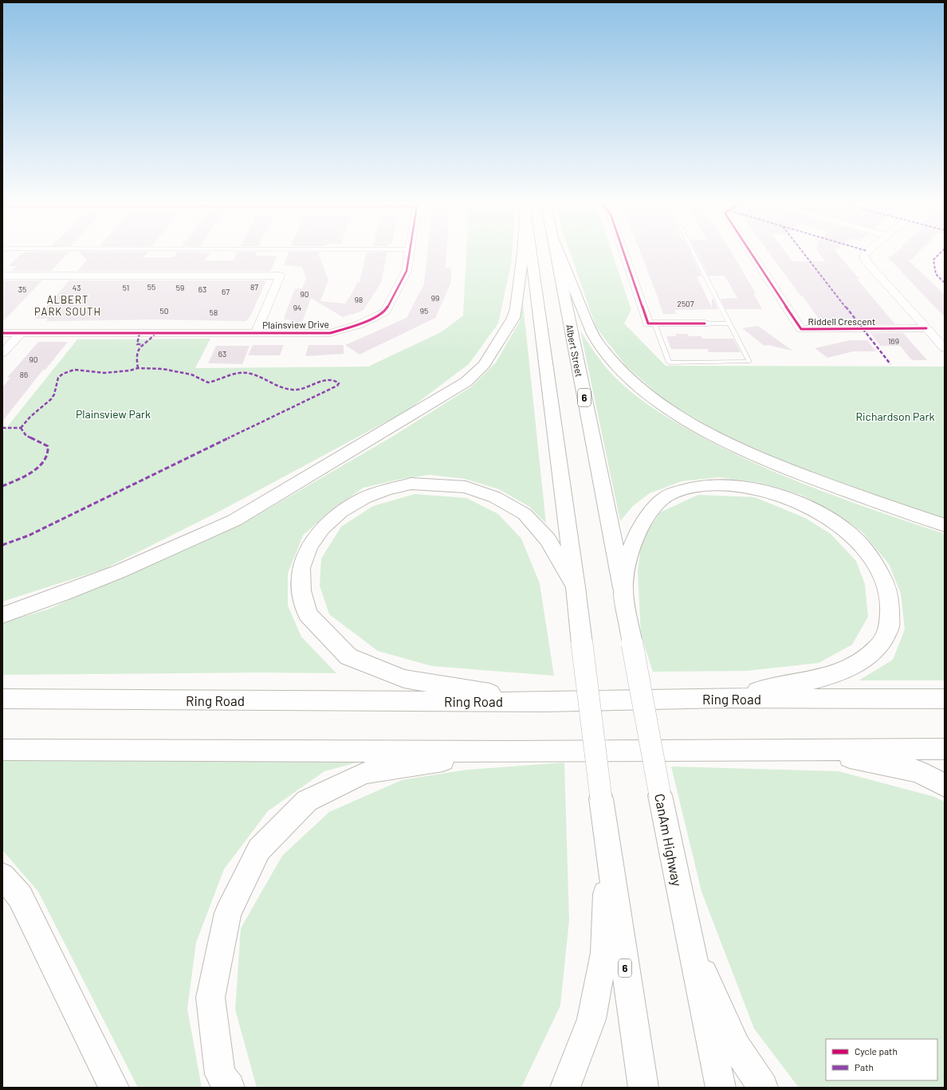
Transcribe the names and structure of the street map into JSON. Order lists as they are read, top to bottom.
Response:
{
  "streets": {
    "main road": [
      "Albert Street",
      "6",
      "Ring Road",
      "CanAm Highway"
    ],
    "street": ["Riddell Crescent", "Plainsview Drive"]
  },
  "crossings": [
    ["Albert Street", "CanAm Highway"]
  ],
  "districts": ["ALBERT PARK SOUTH"],
  "parks": ["Plainsview Park", "Richardson Park"],
  "house_numbers": [
    "55",
    "87",
    "43",
    "51",
    "59",
    "35",
    "63",
    "67",
    "90",
    "99",
    "98",
    "2507",
    "94",
    "50",
    "95",
    "58",
    "169",
    "63",
    "90",
    "86"
  ],
  "legend": ["Cycle path", "Path"]
}
